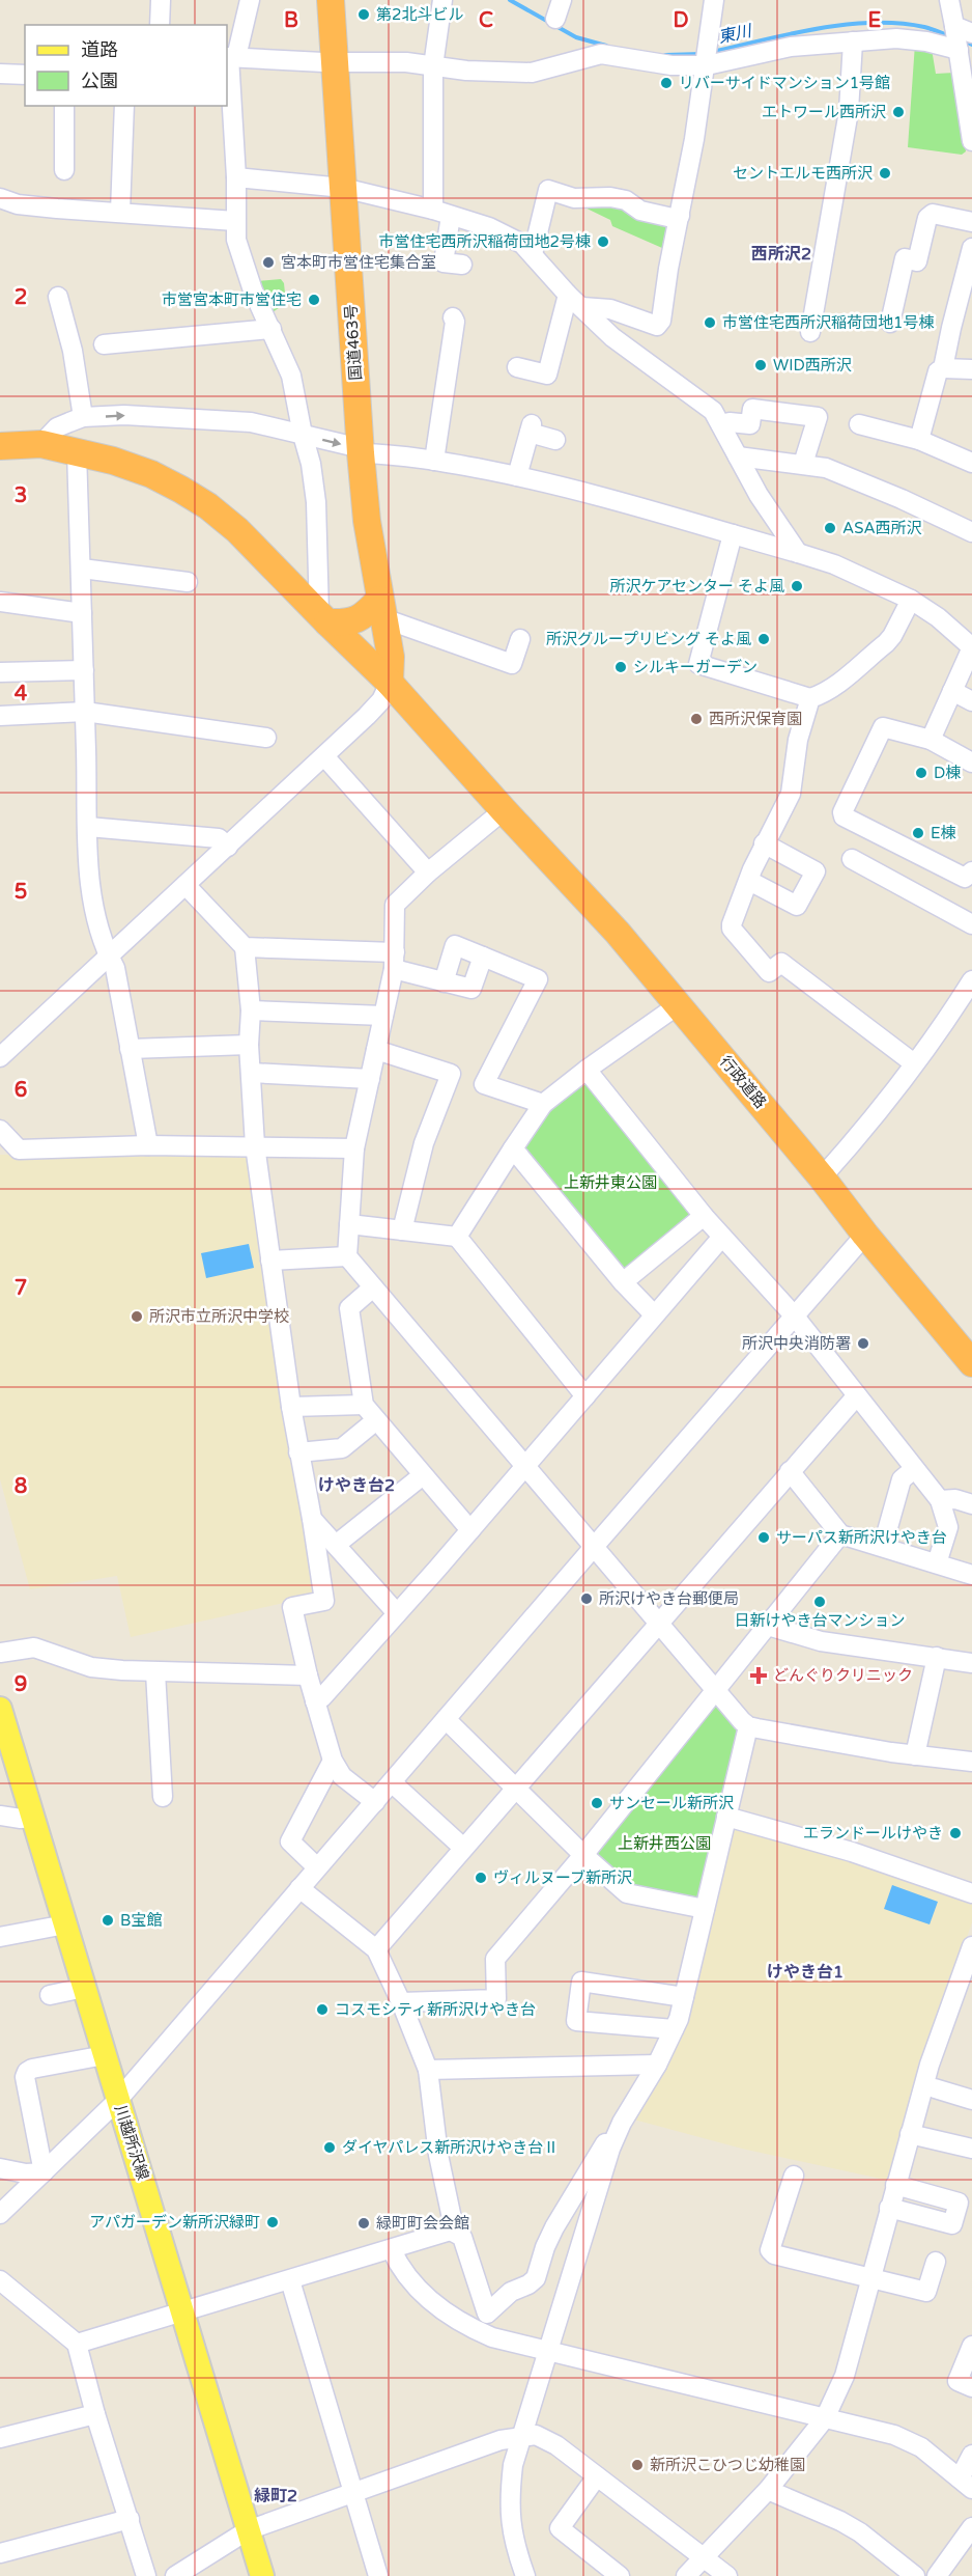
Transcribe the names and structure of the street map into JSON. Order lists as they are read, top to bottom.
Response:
{
  "streets": {
    "highway": ["国道463号", "行政道路"],
    "main road": ["川越所沢線"]
  },
  "districts": [
    "西所沢2",
    "けやき台2",
    "けやき台1",
    "緑町2"
  ],
  "water": ["東川"],
  "parks": ["上新井東公園", "上新井西公園"],
  "places": {
    "other": [
      "第2北斗ビル",
      "リバーサイドマンション1号館",
      "エトワール西所沢",
      "セントエルモ西所沢",
      "市営住宅西所沢稲荷団地2号棟",
      "宮本町市営住宅集合室",
      "市営宮本町市営住宅",
      "市営住宅西所沢稲荷団地1号棟",
      "WID西所沢",
      "ASA西所沢",
      "所沢ケアセンター そよ風",
      "所沢グループリビング そよ風",
      "シルキーガーデン",
      "西所沢保育園",
      "D棟",
      "E棟",
      "所沢市立所沢中学校",
      "所沢中央消防署",
      "サーパス新所沢けやき台",
      "所沢けやき台郵便局",
      "日新けやき台マンション",
      "サンセール新所沢",
      "エランドールけやき",
      "ヴィルヌーブ新所沢",
      "B宝館",
      "コスモシティ新所沢けやき台",
      "ダイヤパレス新所沢けやき台Ⅱ",
      "アパガーデン新所沢緑町",
      "緑町町会会館",
      "新所沢こひつじ幼稚園"
    ],
    "health": ["どんぐりクリニック"]
  },
  "legend": ["道路", "公園"],
  "grid": {
    "columns": [
      "B",
      "C",
      "D",
      "E"
    ],
    "rows": [
      "2",
      "3",
      "4",
      "5",
      "6",
      "7",
      "8",
      "9"
    ]
  }
}
